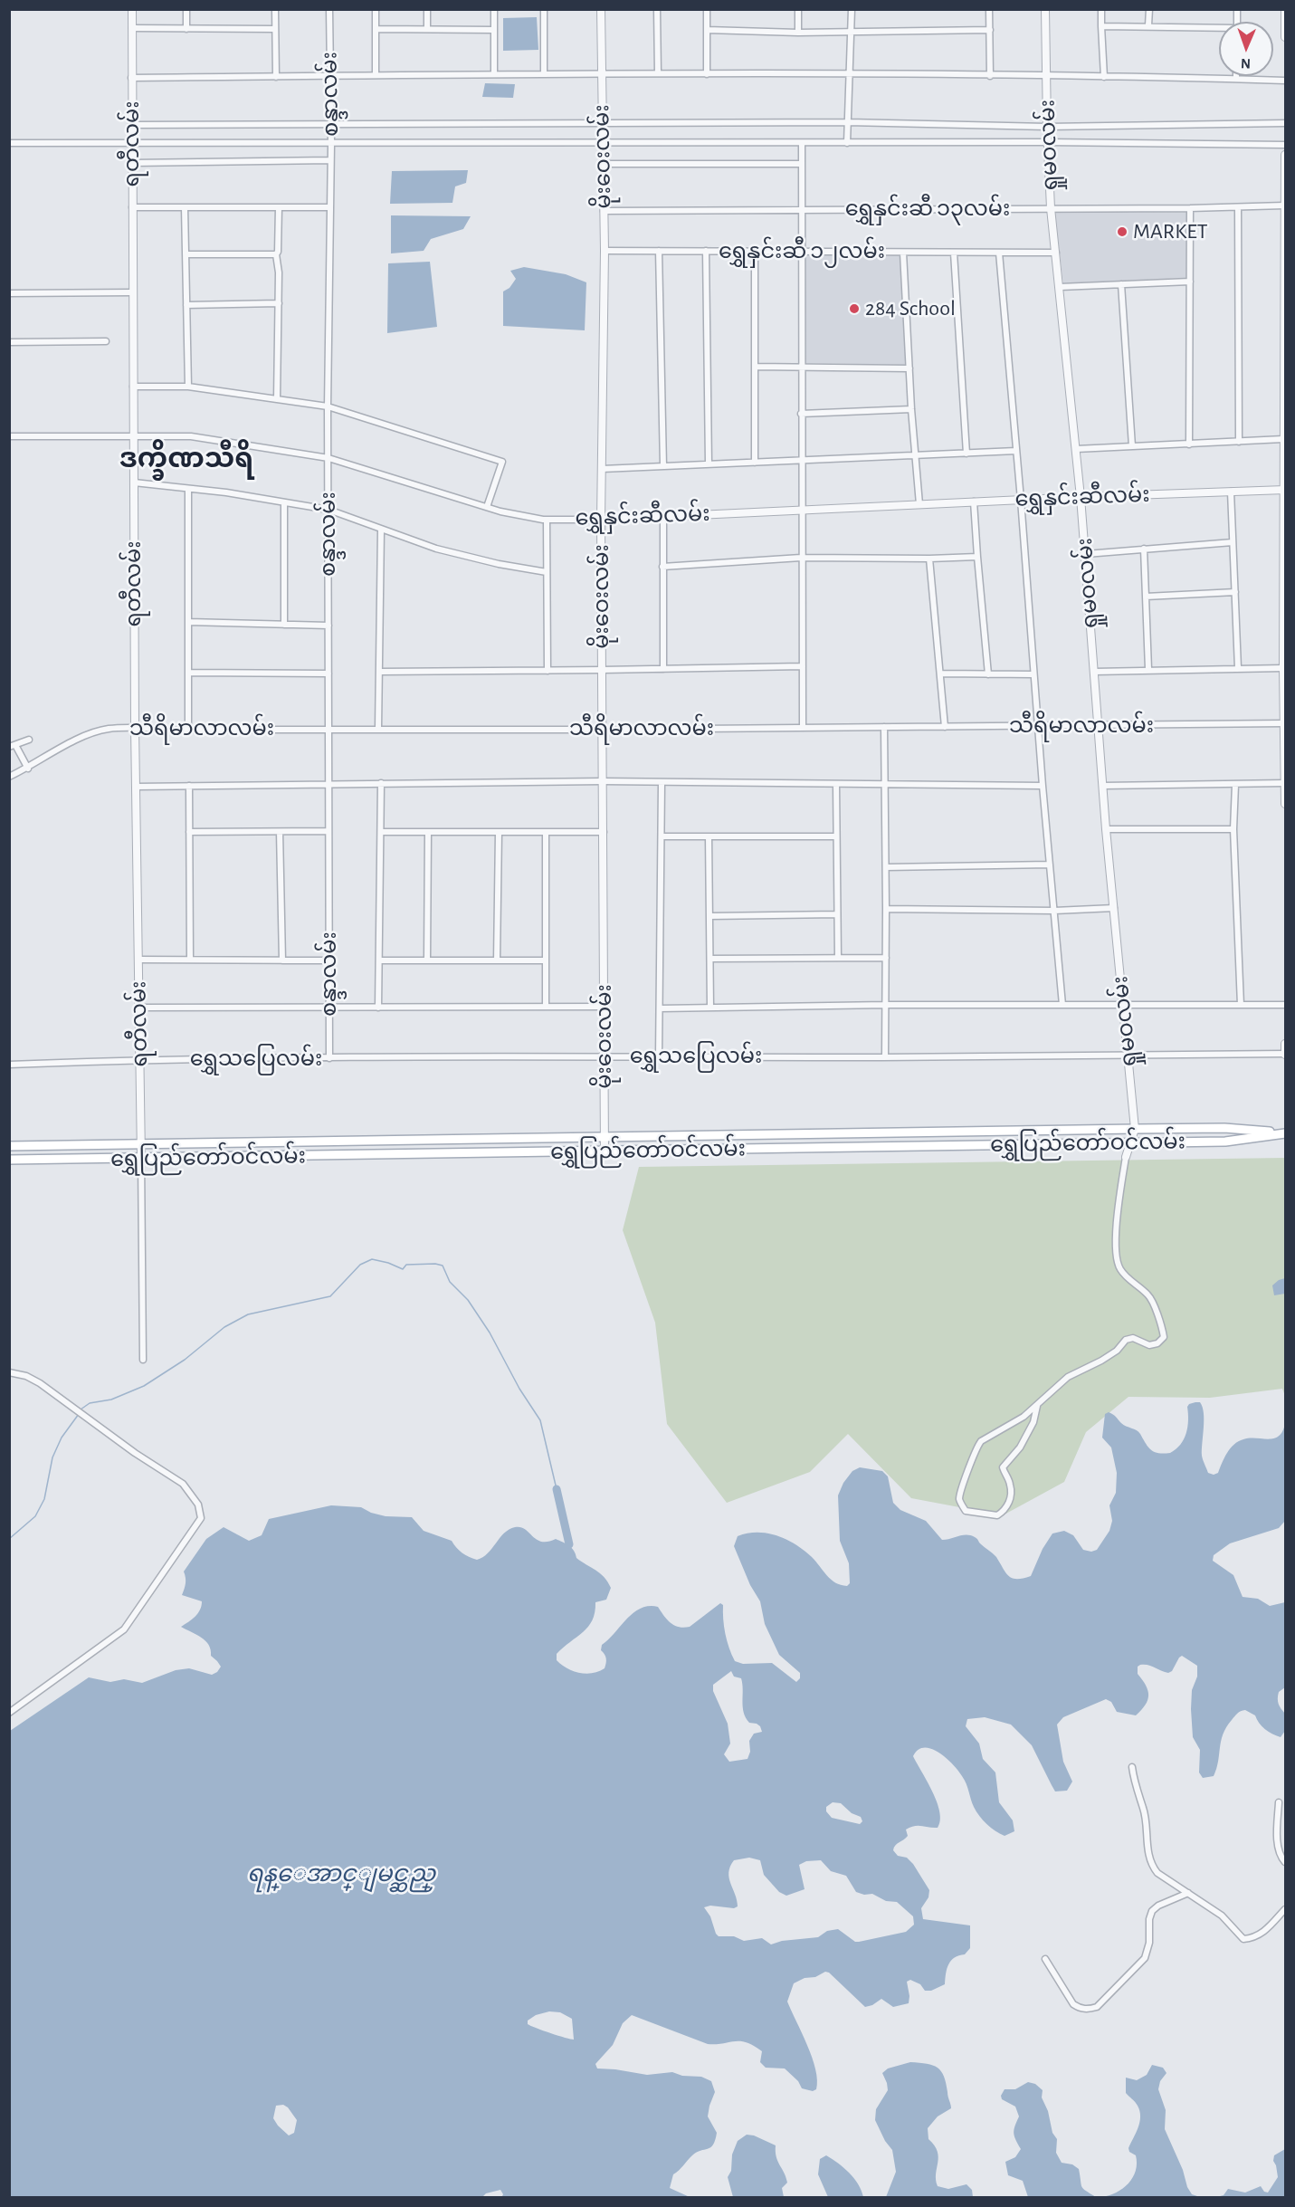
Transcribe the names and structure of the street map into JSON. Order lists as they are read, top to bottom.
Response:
{
  "streets": {
    "main road": ["ရွှေပြည်တော်ဝင်လမ်း"],
    "street": [
      "စန္ဒာလမ်း",
      "ရတီလမ်း",
      "ရှုမဝလမ်း",
      "မိုးဝေးလမ်း",
      "ရွှေနှင်းဆီ ၁၃လမ်း",
      "ရွှေနှင်းဆီ ၁၂လမ်း",
      "ရွှေနှင်းဆီလမ်း",
      "သီရိမာလာလမ်း",
      "ရွှေသပြေလမ်း"
    ]
  },
  "crossings": [
    ["စန္ဒာလမ်း", "ရွှေနှင်းဆီလမ်း"],
    ["စန္ဒာလမ်း", "သီရိမာလာလမ်း"],
    ["စန္ဒာလမ်း", "ရွှေသပြေလမ်း"],
    ["ရတီလမ်း", "ရွှေနှင်းဆီလမ်း"],
    ["ရတီလမ်း", "သီရိမာလာလမ်း"],
    ["ရတီလမ်း", "ရွှေသပြေလမ်း"],
    ["ရတီလမ်း", "ရွှေပြည်တော်ဝင်လမ်း"],
    ["ရှုမဝလမ်း", "ရွှေနှင်းဆီ ၁၃လမ်း"],
    ["ရှုမဝလမ်း", "ရွှေနှင်းဆီ ၁၂လမ်း"],
    ["ရှုမဝလမ်း", "ရွှေနှင်းဆီလမ်း"],
    ["ရှုမဝလမ်း", "သီရိမာလာလမ်း"],
    ["ရှုမဝလမ်း", "ရွှေသပြေလမ်း"],
    ["ရှုမဝလမ်း", "ရွှေပြည်တော်ဝင်လမ်း"],
    ["မိုးဝေးလမ်း", "ရွှေနှင်းဆီ ၁၃လမ်း"],
    ["မိုးဝေးလမ်း", "ရွှေနှင်းဆီ ၁၂လမ်း"],
    ["မိုးဝေးလမ်း", "ရွှေနှင်းဆီလမ်း"],
    ["မိုးဝေးလမ်း", "သီရိမာလာလမ်း"],
    ["မိုးဝေးလမ်း", "ရွှေသပြေလမ်း"],
    ["မိုးဝေးလမ်း", "ရွှေပြည်တော်ဝင်လမ်း"]
  ],
  "districts": ["ဒက္ခိဏသီရိ"],
  "water": ["ရန္ေအာင္ျမင္ဆည္"],
  "places": ["MARKET", "284 School"],
  "north": "bottom"
}
